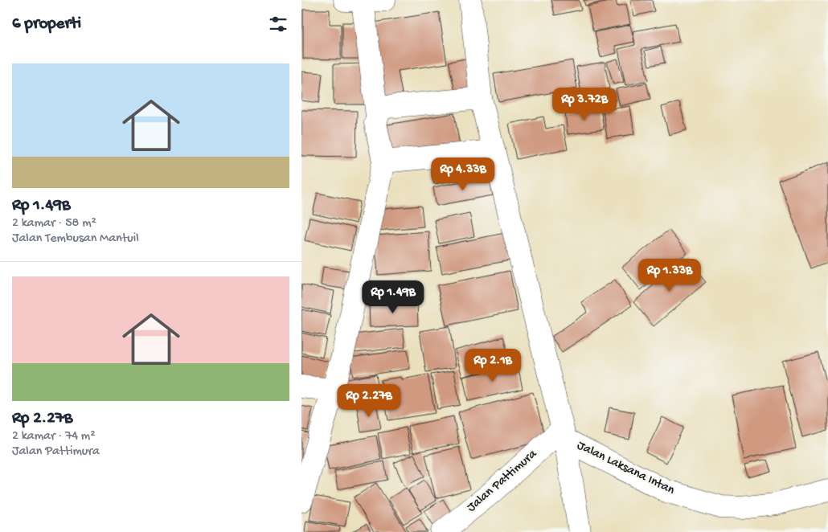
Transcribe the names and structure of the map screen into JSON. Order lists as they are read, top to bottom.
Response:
{
  "streets": {
    "street": ["Jalan Laksana Intan", "Jalan Pattimura"]
  },
  "crossings": [
    ["Jalan Laksana Intan", "Jalan Pattimura"]
  ],
  "page": {
    "heading": "6 properti",
    "list": [
      {
        "name": "Rp 1.49B",
        "note": "2 kamar · 58 m² · Jalan Tembusan Mantuil"
      },
      {
        "name": "Rp 2.27B",
        "note": "2 kamar · 74 m² · Jalan Pattimura"
      }
    ],
    "price": [
      "Rp 3.72B",
      "Rp 4.33B",
      "Rp 1.33B",
      "Rp 1.49B",
      "Rp 2.1B",
      "Rp 2.27B"
    ]
  }
}
